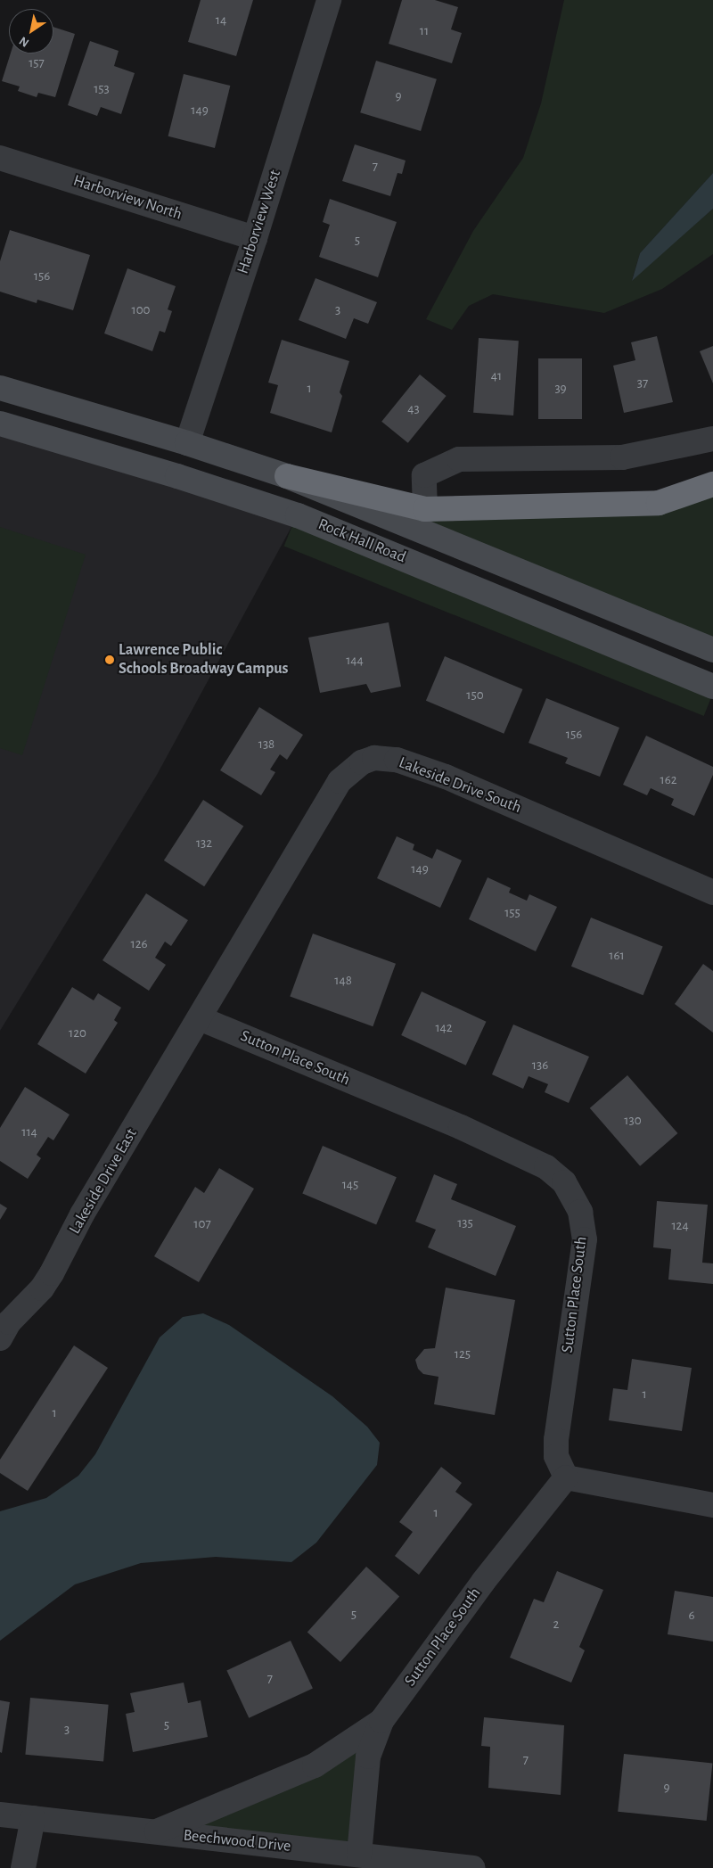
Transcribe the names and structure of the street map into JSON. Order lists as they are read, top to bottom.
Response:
{
  "streets": {
    "main road": ["Rock Hall Road"],
    "street": [
      "Harborview North",
      "Harborview West",
      "Lakeside Drive South",
      "Sutton Place South",
      "Lakeside Drive East",
      "Beechwood Drive"
    ]
  },
  "crossings": [
    ["Harborview North", "Harborview West"],
    ["Harborview West", "Rock Hall Road"],
    ["Lakeside Drive South", "Sutton Place South"],
    ["Lakeside Drive South", "Lakeside Drive East"],
    ["Sutton Place South", "Lakeside Drive East"],
    ["Sutton Place South", "Beechwood Drive"]
  ],
  "places": ["Lawrence Public Schools Broadway Campus"],
  "house_numbers": [
    "14",
    "11",
    "157",
    "153",
    "9",
    "149",
    "7",
    "5",
    "156",
    "100",
    "3",
    "41",
    "37",
    "1",
    "39",
    "43",
    "144",
    "150",
    "156",
    "138",
    "162",
    "132",
    "149",
    "155",
    "126",
    "161",
    "148",
    "142",
    "120",
    "136",
    "130",
    "114",
    "145",
    "135",
    "107",
    "124",
    "125",
    "1",
    "1",
    "1",
    "5",
    "6",
    "2",
    "7",
    "5",
    "3",
    "7",
    "9"
  ],
  "north": "bottom left"
}
